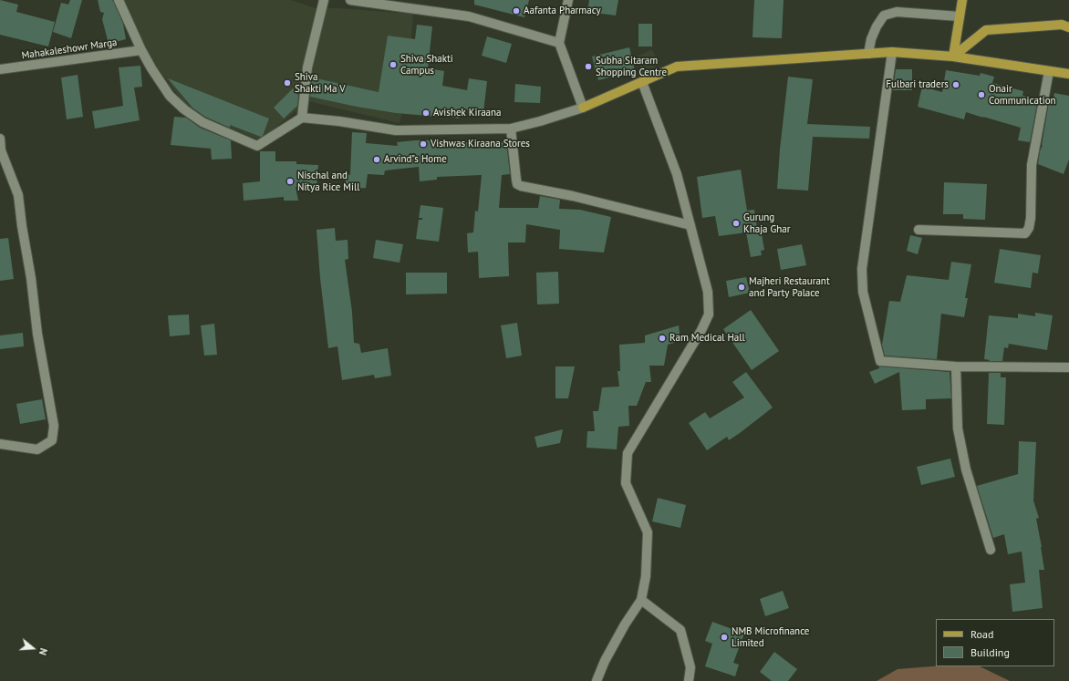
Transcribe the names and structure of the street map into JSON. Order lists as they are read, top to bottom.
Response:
{
  "streets": {
    "street": ["Mahakaleshowr Marga"]
  },
  "places": [
    "Aafanta Pharmacy",
    "Shiva Shakti Campus",
    "Subha Sitaram Shopping Centre",
    "Shiva Shakti Ma V",
    "Fulbari traders",
    "Onair Communication",
    "Avishek Kiraana",
    "Vishwas Kiraana Stores",
    "Arvind\"s Home",
    "Nischal and Nitya Rice Mill",
    "Gurung Khaja Ghar",
    "Majheri Restaurant and Party Palace",
    "Ram Medical Hall",
    "NMB Microfinance Limited"
  ],
  "legend": ["Road", "Building"],
  "north": "right"
}
